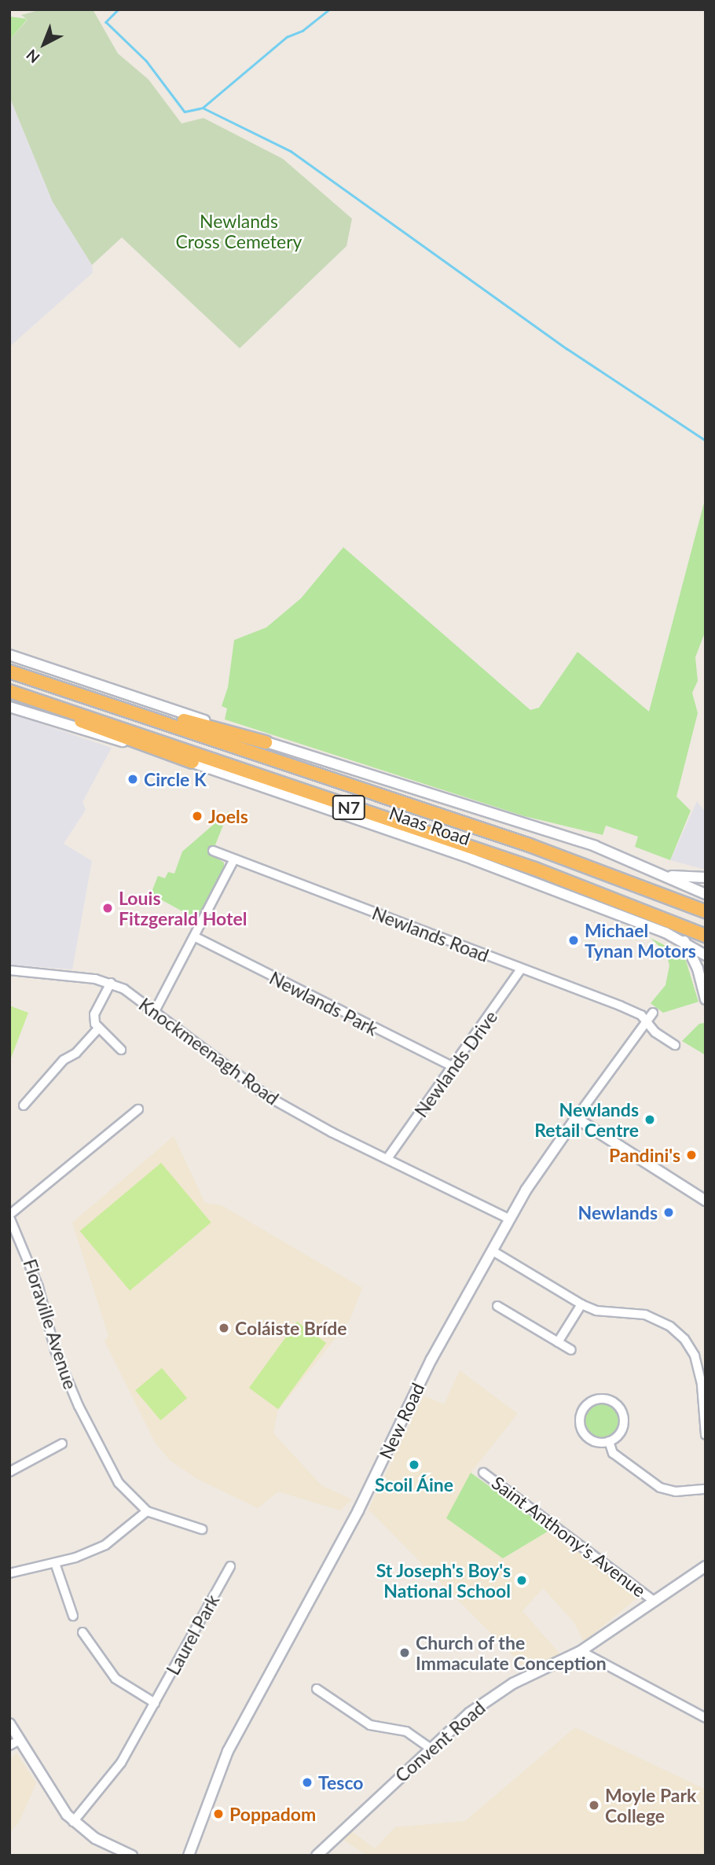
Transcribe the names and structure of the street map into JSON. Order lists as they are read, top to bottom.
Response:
{
  "streets": {
    "highway": ["N7", "Naas Road"],
    "street": [
      "Newlands Road",
      "Newlands Park",
      "Knockmeenagh Road",
      "Newlands Drive",
      "Floraville Avenue",
      "New Road",
      "Saint Anthony's Avenue",
      "Laurel Park",
      "Convent Road"
    ]
  },
  "crossings": [
    ["N7", "Naas Road"],
    ["Newlands Road", "Newlands Drive"],
    ["Newlands Road", "New Road"],
    ["Newlands Park", "Newlands Drive"],
    ["Knockmeenagh Road", "Newlands Drive"],
    ["Knockmeenagh Road", "New Road"],
    ["Saint Anthony's Avenue", "Convent Road"]
  ],
  "parks": ["Newlands Cross Cemetery"],
  "places": [
    "Circle K",
    "Joels",
    "Louis Fitzgerald Hotel",
    "Michael Tynan Motors",
    "Newlands Retail Centre",
    "Pandini's",
    "Newlands",
    "Coláiste Bríde",
    "Scoil Áine",
    "St Joseph's Boy's National School",
    "Church of the Immaculate Conception",
    "Tesco",
    "Moyle Park College",
    "Poppadom"
  ],
  "north": "bottom left"
}
